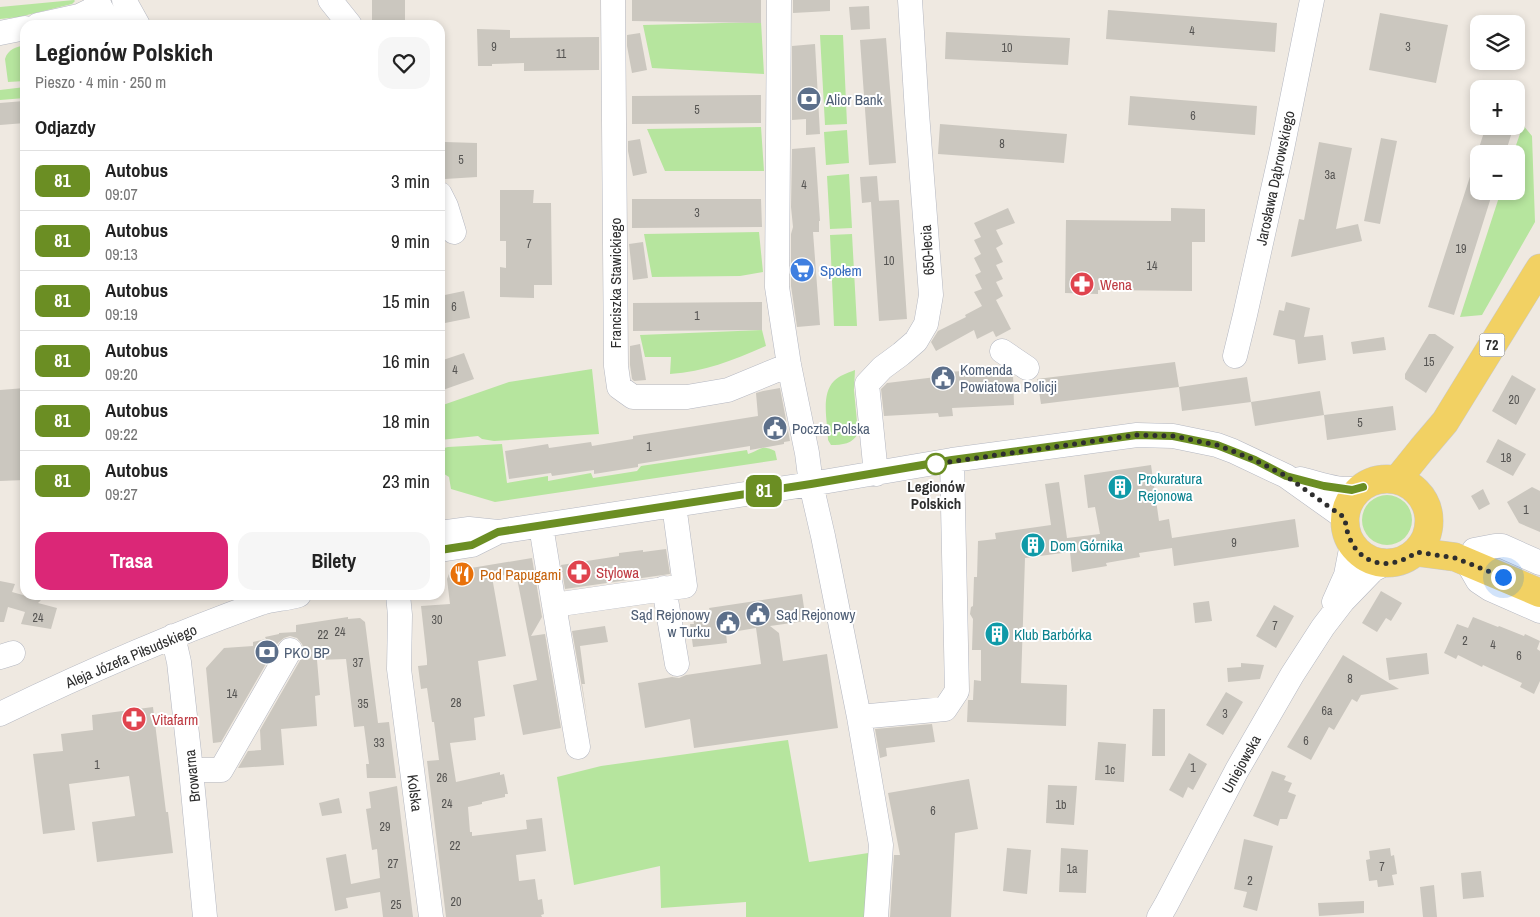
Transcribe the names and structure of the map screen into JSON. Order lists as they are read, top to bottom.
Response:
{
  "streets": {
    "main road": ["72"],
    "street": [
      "Jarosława Dąbrowskiego",
      "650-lecia",
      "Franciszka Stawickiego",
      "Aleja Józefa Piłsudskiego",
      "Uniejowska",
      "Browarna",
      "Kolska"
    ]
  },
  "crossings": [
    ["72", "Uniejowska"],
    ["Aleja Józefa Piłsudskiego", "Browarna"]
  ],
  "places": {
    "bank": ["Alior Bank", "PKO BP"],
    "supermarket": ["Społem"],
    "pharmacy": ["Wena", "Stylowa", "Vitafarm"],
    "public building": [
      "Komenda Powiatowa Policji",
      "Poczta Polska",
      "Sąd Rejonowy",
      "Sąd Rejonowy w Turku"
    ],
    "other": ["Legionów Polskich"],
    "building": ["Prokuratura Rejonowa", "Dom Górnika", "Klub Barbórka"],
    "restaurant": ["Pod Papugami"]
  },
  "lines": ["bus line 81"],
  "house_numbers": [
    "4",
    "9",
    "3",
    "10",
    "11",
    "5",
    "6",
    "8",
    "5",
    "3a",
    "4",
    "3",
    "7",
    "19",
    "10",
    "14",
    "6",
    "1",
    "15",
    "4",
    "20",
    "5",
    "1",
    "18",
    "1",
    "9",
    "24",
    "30",
    "7",
    "24",
    "22",
    "2",
    "4",
    "6",
    "37",
    "8",
    "14",
    "28",
    "35",
    "6a",
    "3",
    "6",
    "33",
    "1",
    "1",
    "1c",
    "26",
    "24",
    "1b",
    "6",
    "29",
    "22",
    "27",
    "7",
    "1a",
    "2",
    "20",
    "25"
  ],
  "page": {
    "on_map": "81",
    "map_buttons": ["+", "−"],
    "heading": [
      ["Legionów Polskich", "Pieszo · 4 min · 250 m"],
      "Odjazdy"
    ],
    "list": [
      {
        "mark": "81",
        "name": "Autobus",
        "note": "09:07",
        "value": "3 min"
      },
      {
        "mark": "81",
        "name": "Autobus",
        "note": "09:13",
        "value": "9 min"
      },
      {
        "mark": "81",
        "name": "Autobus",
        "note": "09:19",
        "value": "15 min"
      },
      {
        "mark": "81",
        "name": "Autobus",
        "note": "09:20",
        "value": "16 min"
      },
      {
        "mark": "81",
        "name": "Autobus",
        "note": "09:22",
        "value": "18 min"
      },
      {
        "mark": "81",
        "name": "Autobus",
        "note": "09:27",
        "value": "23 min"
      }
    ],
    "buttons": ["Trasa", "Bilety"]
  }
}
